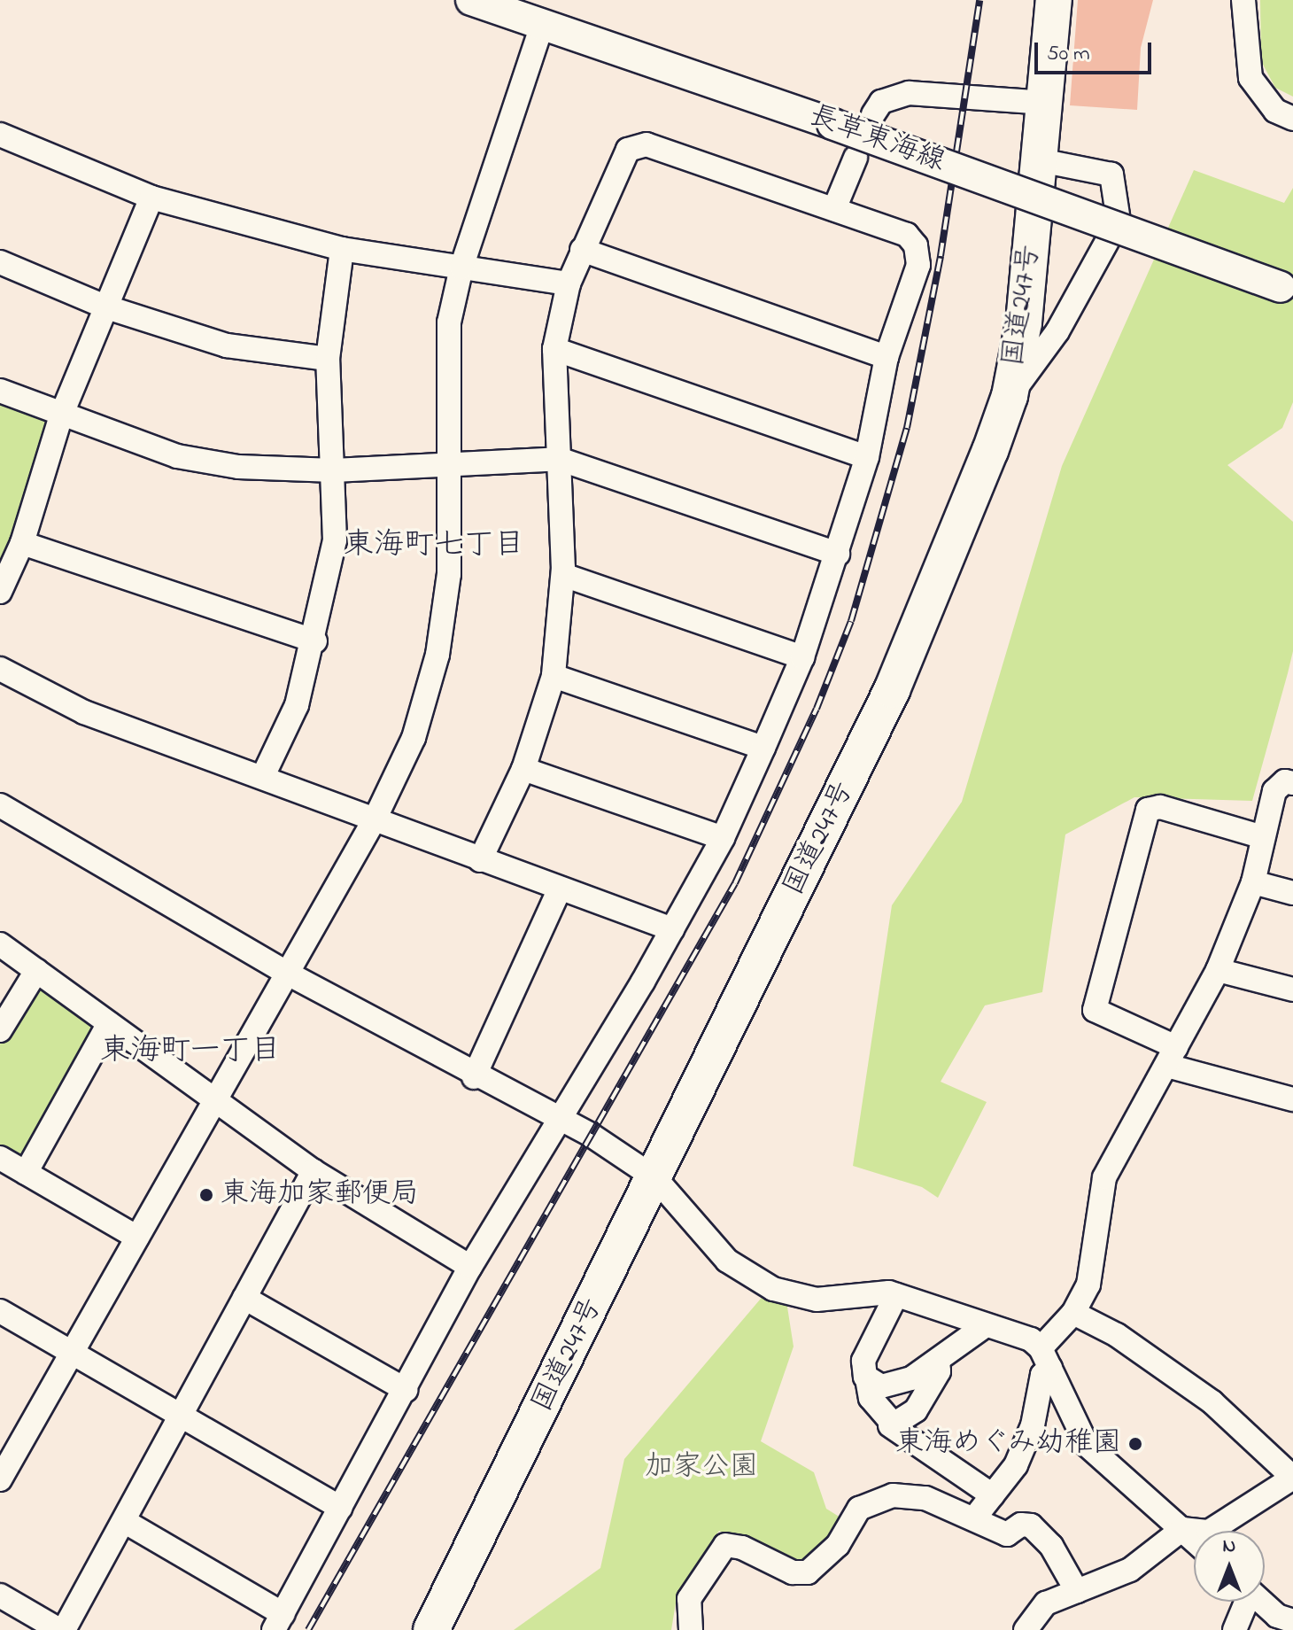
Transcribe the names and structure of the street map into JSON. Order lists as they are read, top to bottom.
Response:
{
  "streets": {
    "highway": ["国道247号"],
    "main road": ["長草東海線"]
  },
  "districts": ["東海町七丁目", "東海町一丁目"],
  "parks": ["加家公園"],
  "places": ["東海加家郵便局", "東海めぐみ幼稚園"],
  "scale_bar": "50 m",
  "north": "top"
}
